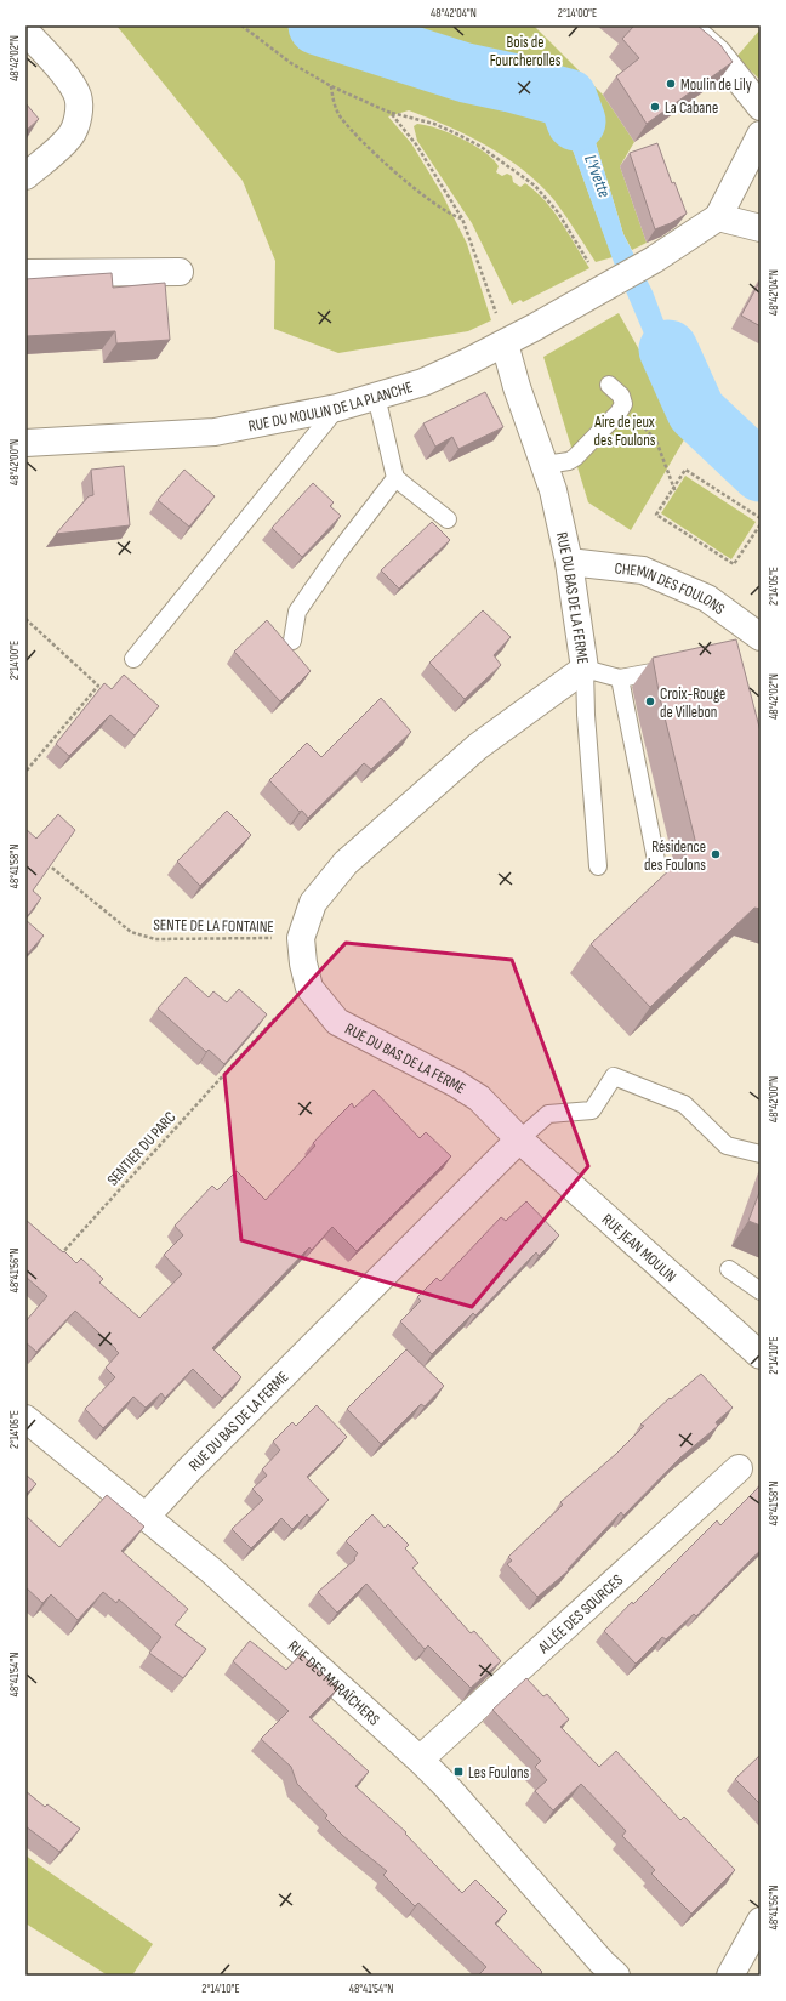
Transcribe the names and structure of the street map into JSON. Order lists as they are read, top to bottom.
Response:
{
  "streets": {
    "street": [
      "RUE DU MOULIN DE LA PLANCHE",
      "CHEMIN DES FOULONS",
      "RUE DU BAS DE LA FERME",
      "RUE JEAN MOULIN",
      "ALLÉE DES SOURCES",
      "RUE DES MARAÎCHERS"
    ],
    "path": ["SENTE DE LA FONTAINE", "SENTIER DU PARC"]
  },
  "crossings": [
    ["RUE DU MOULIN DE LA PLANCHE", "RUE DU BAS DE LA FERME"],
    ["CHEMIN DES FOULONS", "RUE DU BAS DE LA FERME"],
    ["RUE DU BAS DE LA FERME", "RUE JEAN MOULIN"],
    ["RUE DU BAS DE LA FERME", "RUE DES MARAÎCHERS"],
    ["ALLÉE DES SOURCES", "RUE DES MARAÎCHERS"]
  ],
  "water": ["L'Yvette"],
  "parks": ["Bois de Fourcherolles", "Aire de jeux des Foulons"],
  "places": {
    "other": [
      "Moulin de Lily",
      "La Cabane",
      "Croix-Rouge de Villebon",
      "Résidence des Foulons"
    ],
    "transit": ["Les Foulons"]
  },
  "coordinates": [
    "48°42'04\"N",
    "2°14'00\"E",
    "48°42'02\"N",
    "48°42'00\"N",
    "2°14'05\"E",
    "48°41'58\"N",
    "48°41'56\"N",
    "2°14'10\"E",
    "48°41'54\"N"
  ]
}
